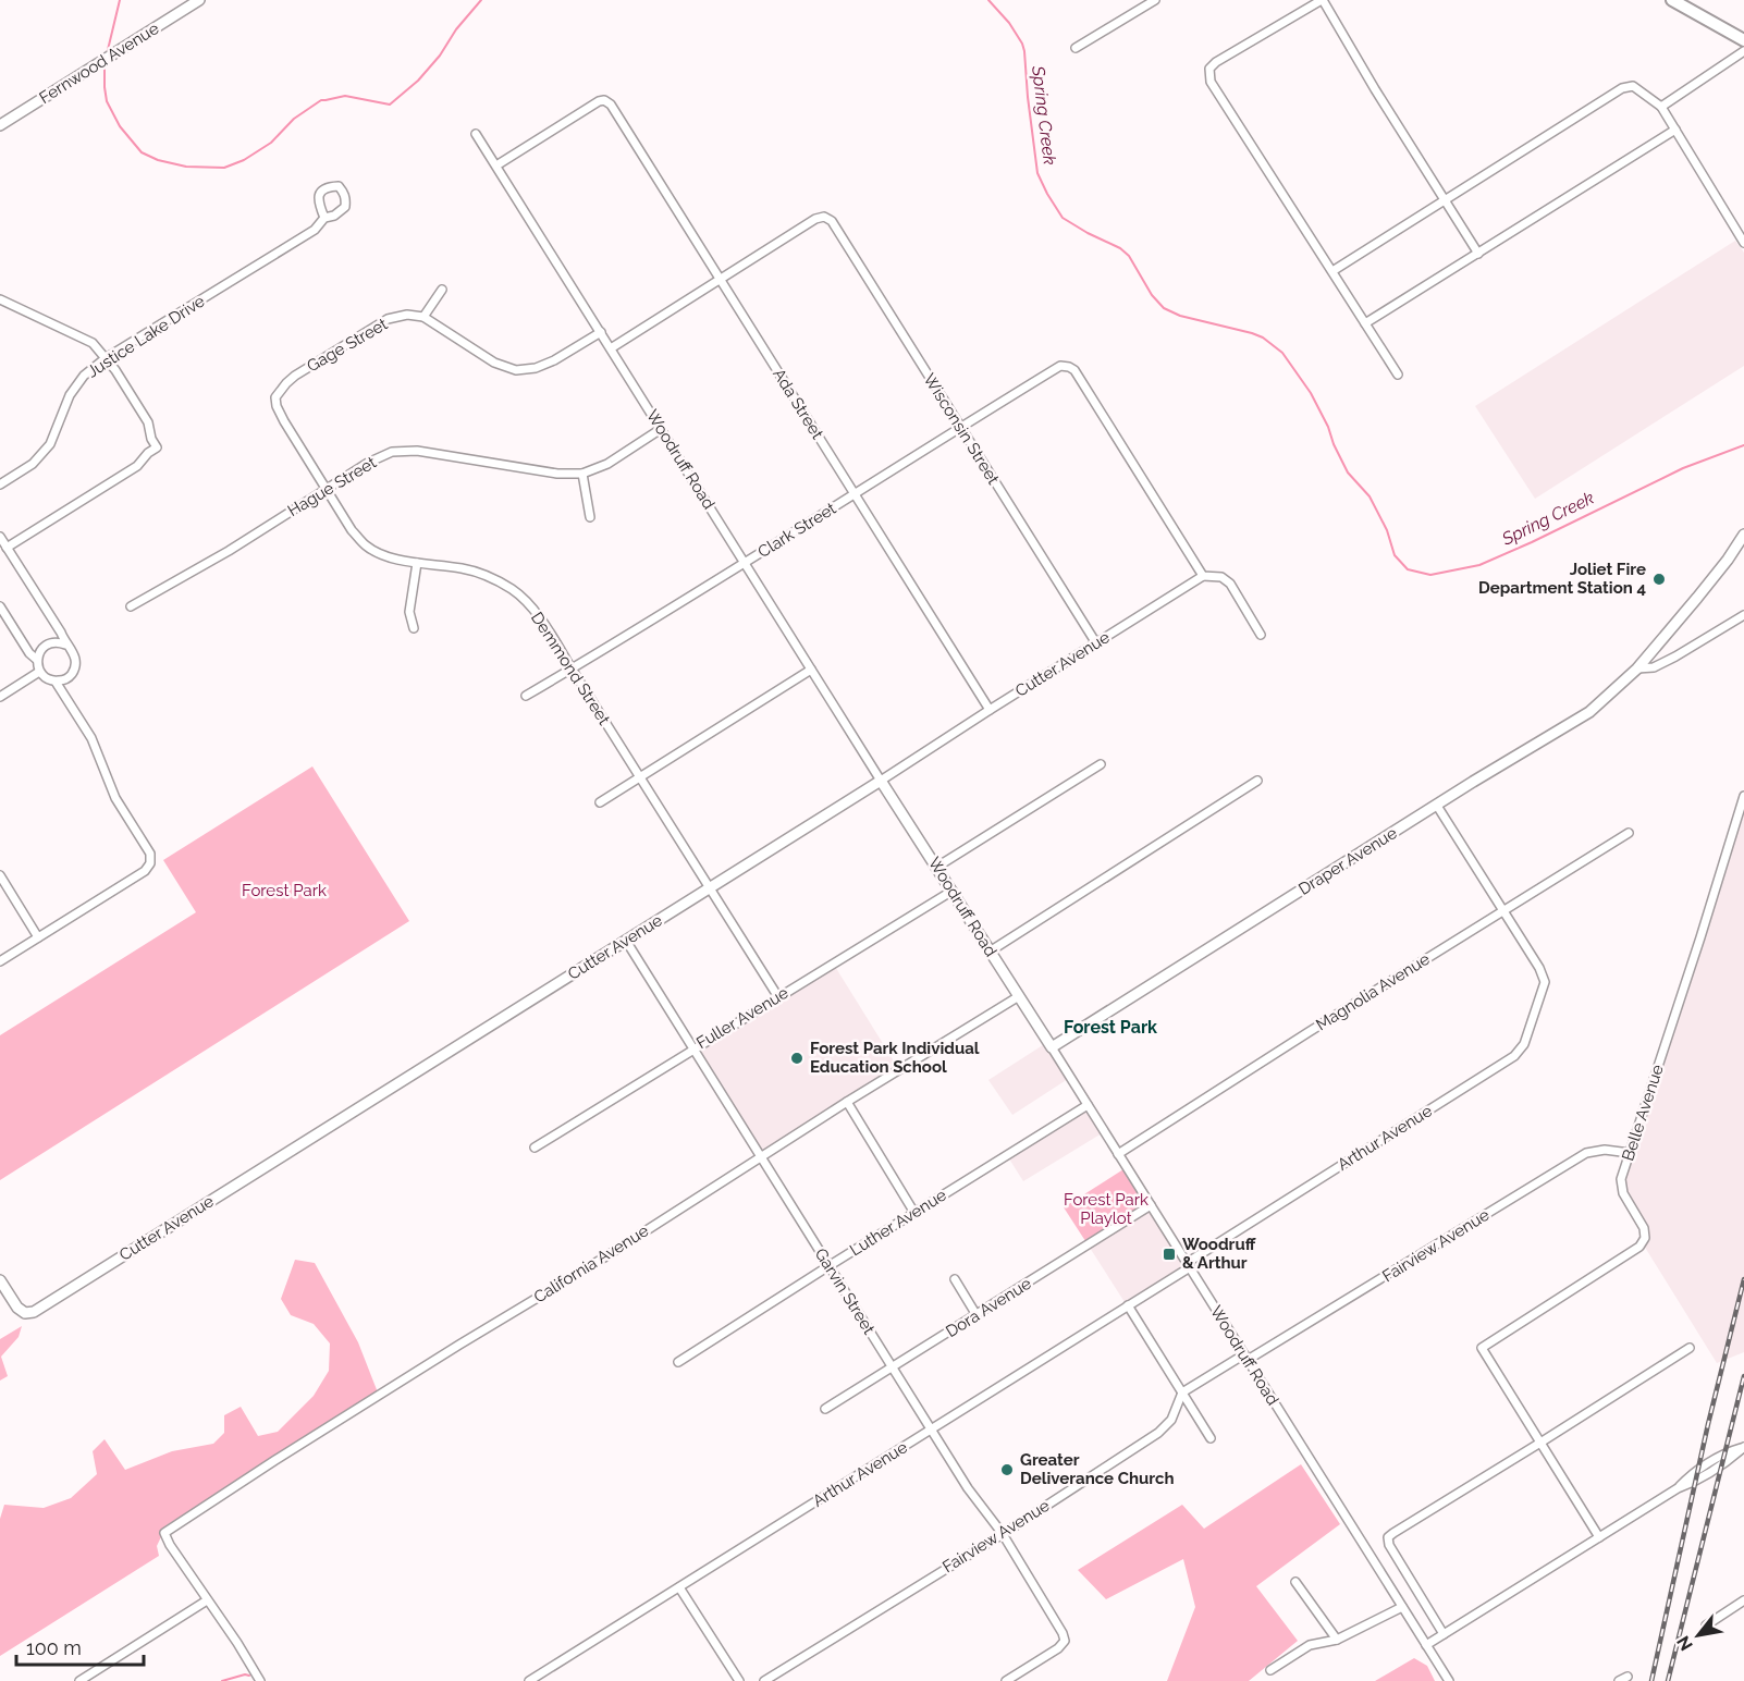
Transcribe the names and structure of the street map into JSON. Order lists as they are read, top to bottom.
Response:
{
  "streets": {
    "street": [
      "Fernwood Avenue",
      "Justice Lake Drive",
      "Gage Street",
      "Ada Street",
      "Wisconsin Street",
      "Woodruff Road",
      "Hague Street",
      "Clark Street",
      "Cutter Avenue",
      "Demmond Street",
      "Draper Avenue",
      "Magnolia Avenue",
      "Fuller Avenue",
      "Belle Avenue",
      "Arthur Avenue",
      "Luther Avenue",
      "Fairview Avenue",
      "California Avenue",
      "Garvin Street",
      "Dora Avenue"
    ]
  },
  "crossings": [
    ["Gage Street", "Demmond Street"],
    ["Ada Street", "Wisconsin Street"],
    ["Ada Street", "Woodruff Road"],
    ["Ada Street", "Clark Street"],
    ["Ada Street", "Cutter Avenue"],
    ["Wisconsin Street", "Clark Street"],
    ["Wisconsin Street", "Cutter Avenue"],
    ["Woodruff Road", "Hague Street"],
    ["Woodruff Road", "Clark Street"],
    ["Woodruff Road", "Cutter Avenue"],
    ["Woodruff Road", "Draper Avenue"],
    ["Woodruff Road", "Magnolia Avenue"],
    ["Woodruff Road", "Fuller Avenue"],
    ["Woodruff Road", "Arthur Avenue"],
    ["Woodruff Road", "Luther Avenue"],
    ["Woodruff Road", "Fairview Avenue"],
    ["Woodruff Road", "California Avenue"],
    ["Woodruff Road", "Dora Avenue"],
    ["Hague Street", "Demmond Street"],
    ["Clark Street", "Cutter Avenue"],
    ["Clark Street", "Demmond Street"],
    ["Cutter Avenue", "Demmond Street"],
    ["Cutter Avenue", "Garvin Street"],
    ["Demmond Street", "Fuller Avenue"],
    ["Magnolia Avenue", "Arthur Avenue"],
    ["Fuller Avenue", "Garvin Street"],
    ["Belle Avenue", "Fairview Avenue"],
    ["Arthur Avenue", "Garvin Street"],
    ["Luther Avenue", "Garvin Street"],
    ["Fairview Avenue", "Garvin Street"],
    ["California Avenue", "Garvin Street"],
    ["Garvin Street", "Dora Avenue"]
  ],
  "districts": ["Forest Park"],
  "water": ["Spring Creek"],
  "parks": ["Forest Park", "Forest Park Playlot"],
  "places": {
    "other": ["Joliet Fire Department Station 4", "Forest Park Individual Education School", "Greater Deliverance Church"],
    "transit": ["Woodruff & Arthur"]
  },
  "scale_bar": "100 m",
  "north": "bottom left"
}
